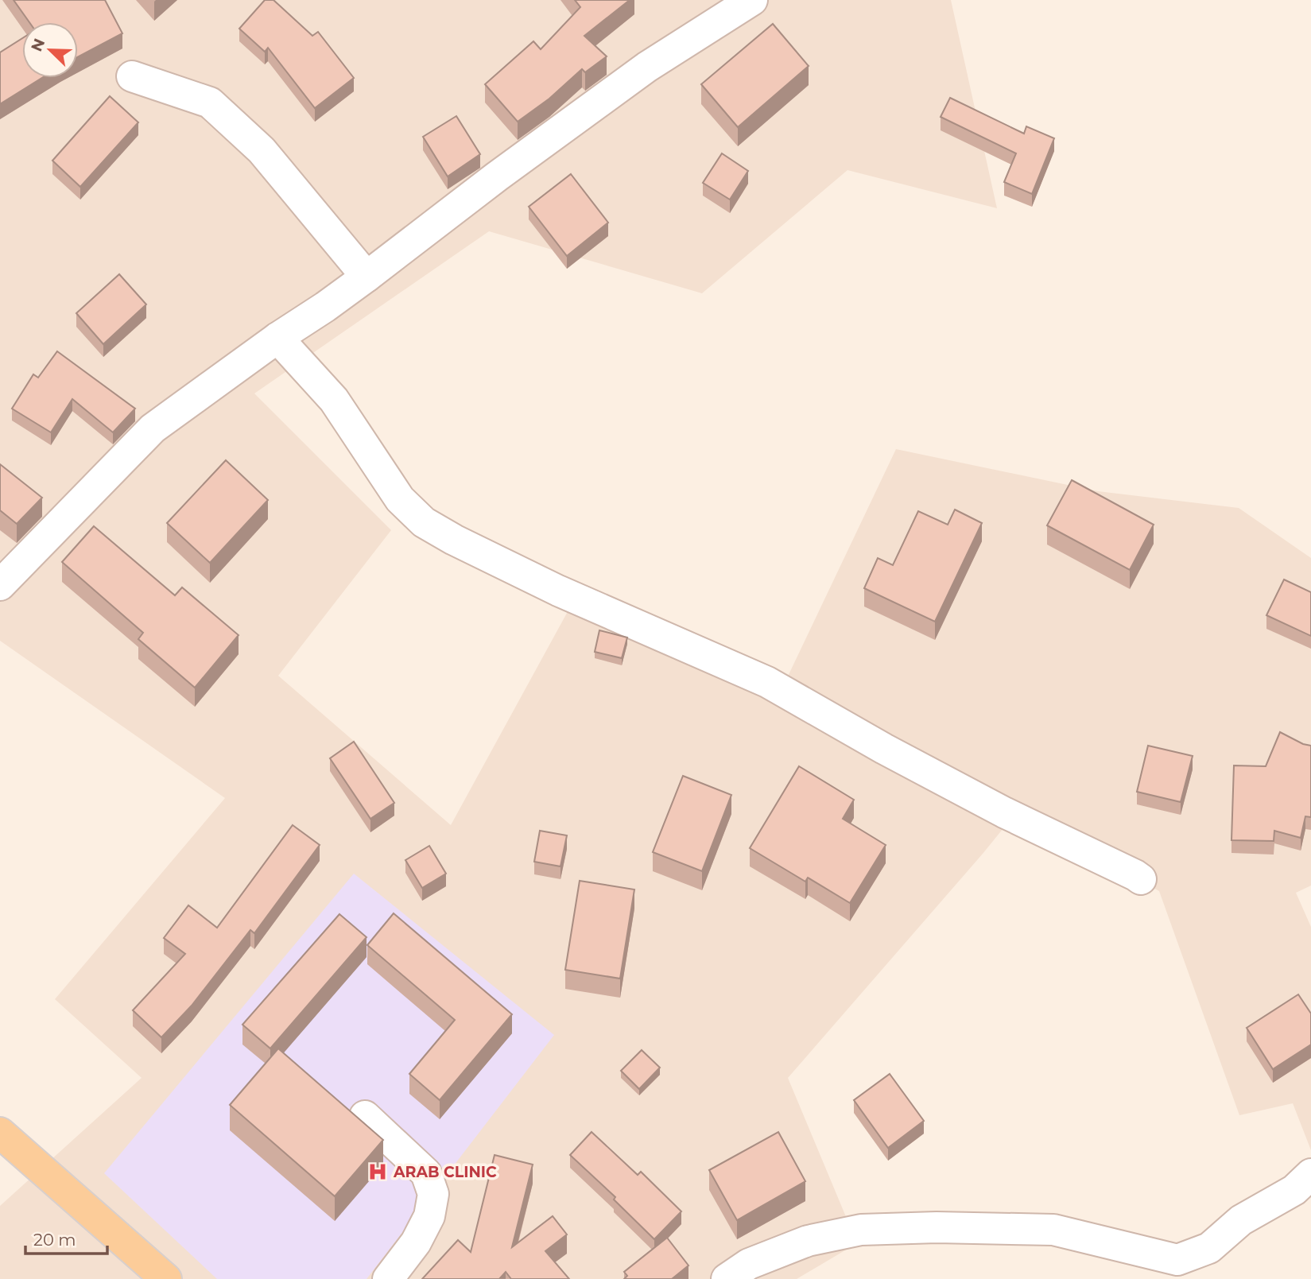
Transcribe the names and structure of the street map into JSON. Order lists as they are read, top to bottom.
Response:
{
  "places": {
    "hospital": ["ARAB CLINIC"]
  },
  "scale_bar": "20 m",
  "north": "top left"
}
